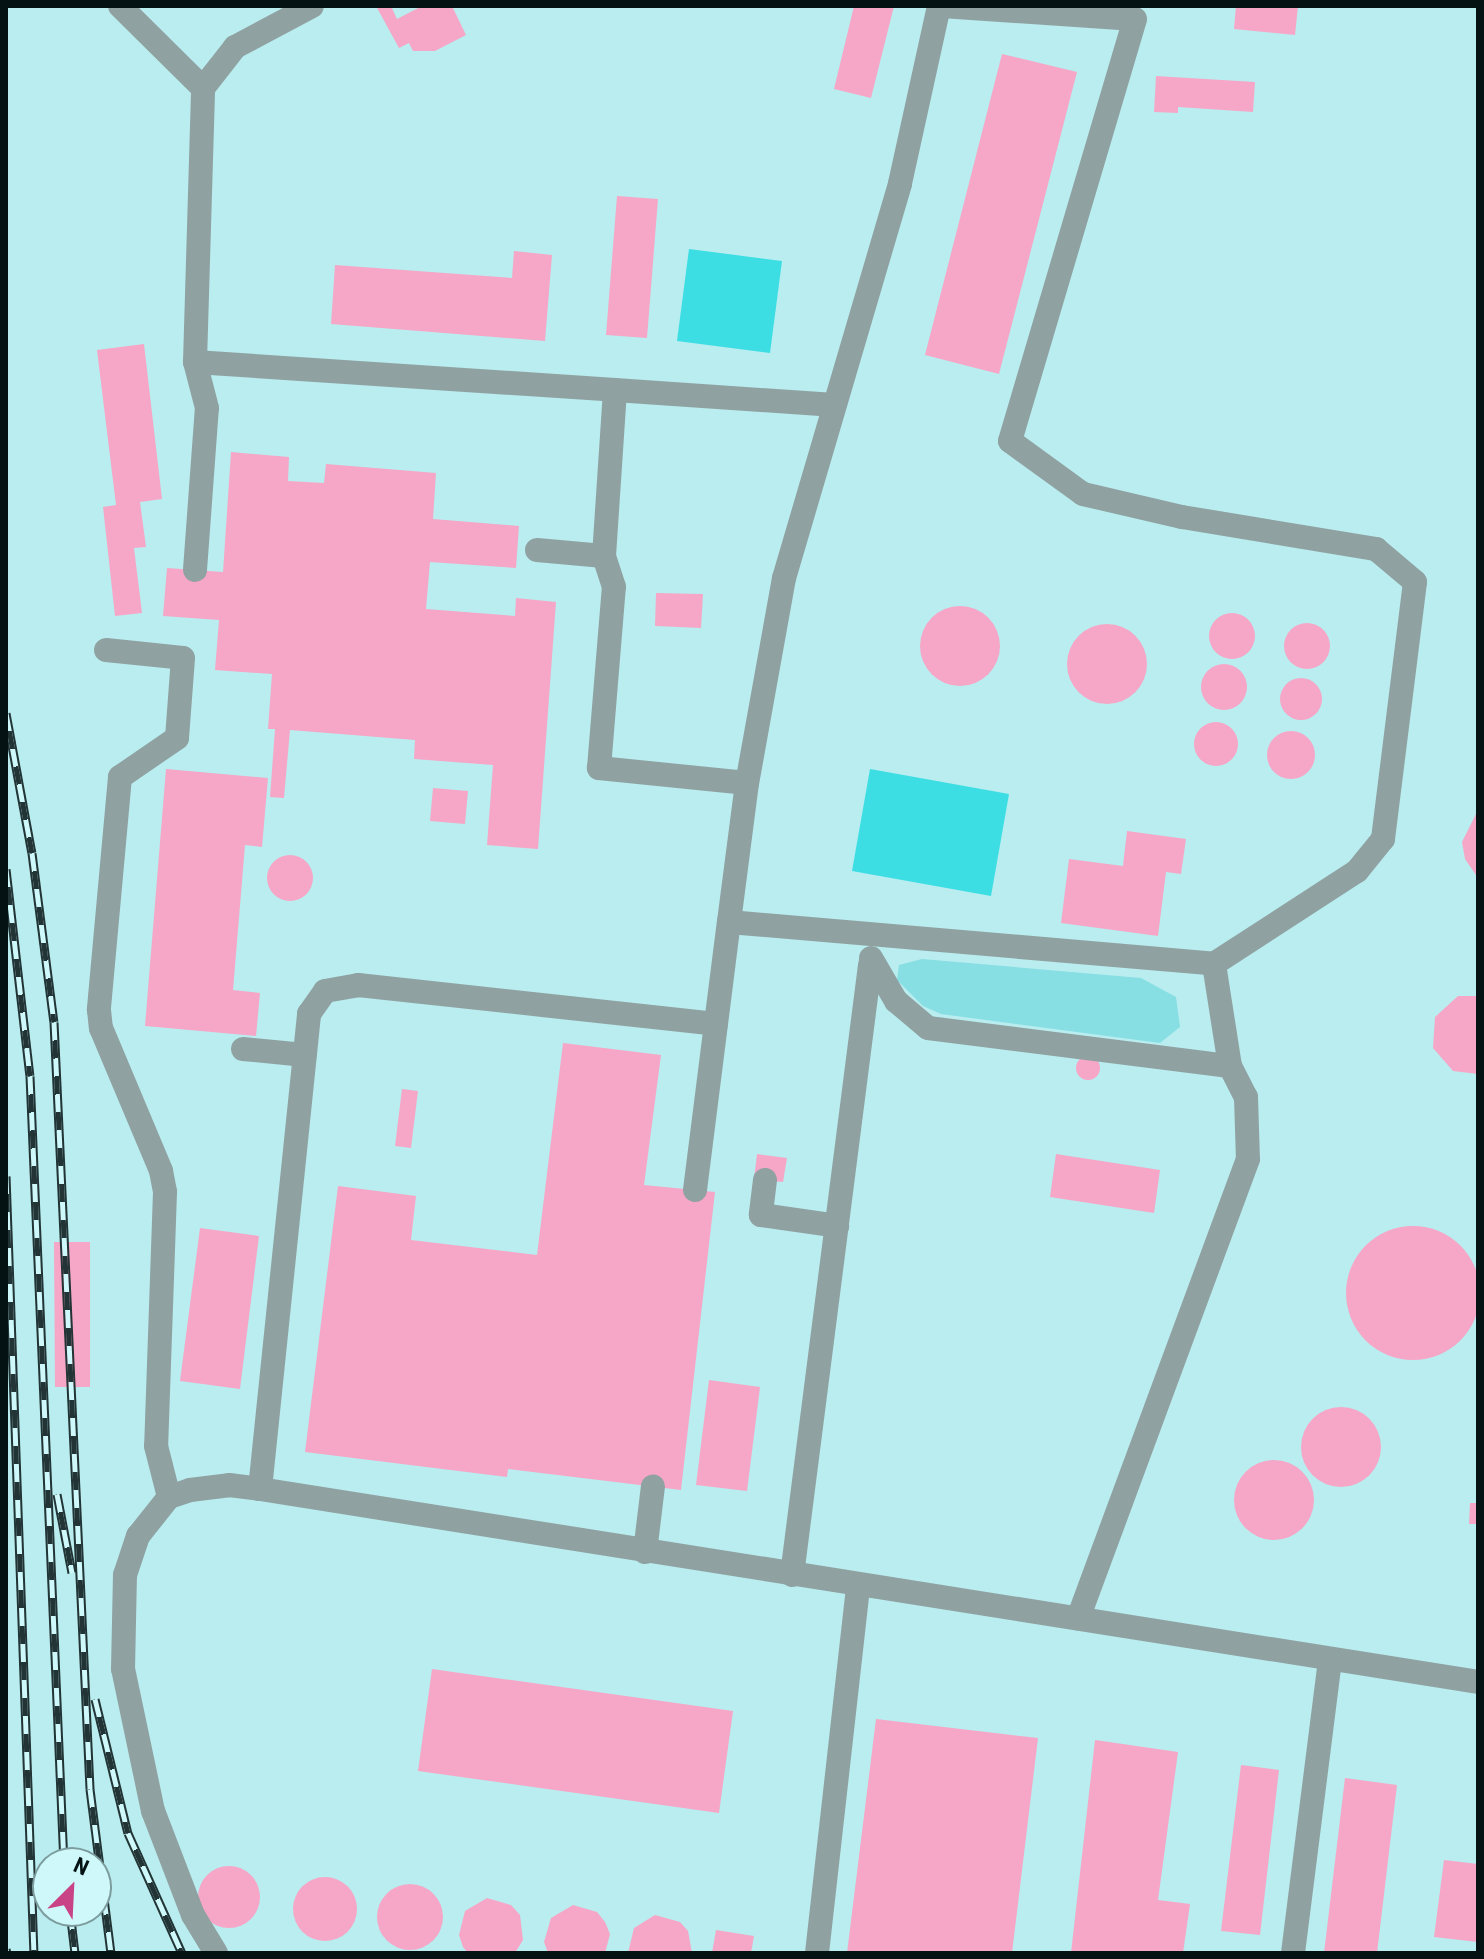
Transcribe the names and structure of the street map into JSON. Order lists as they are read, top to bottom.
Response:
{
  "north": "top right"
}
